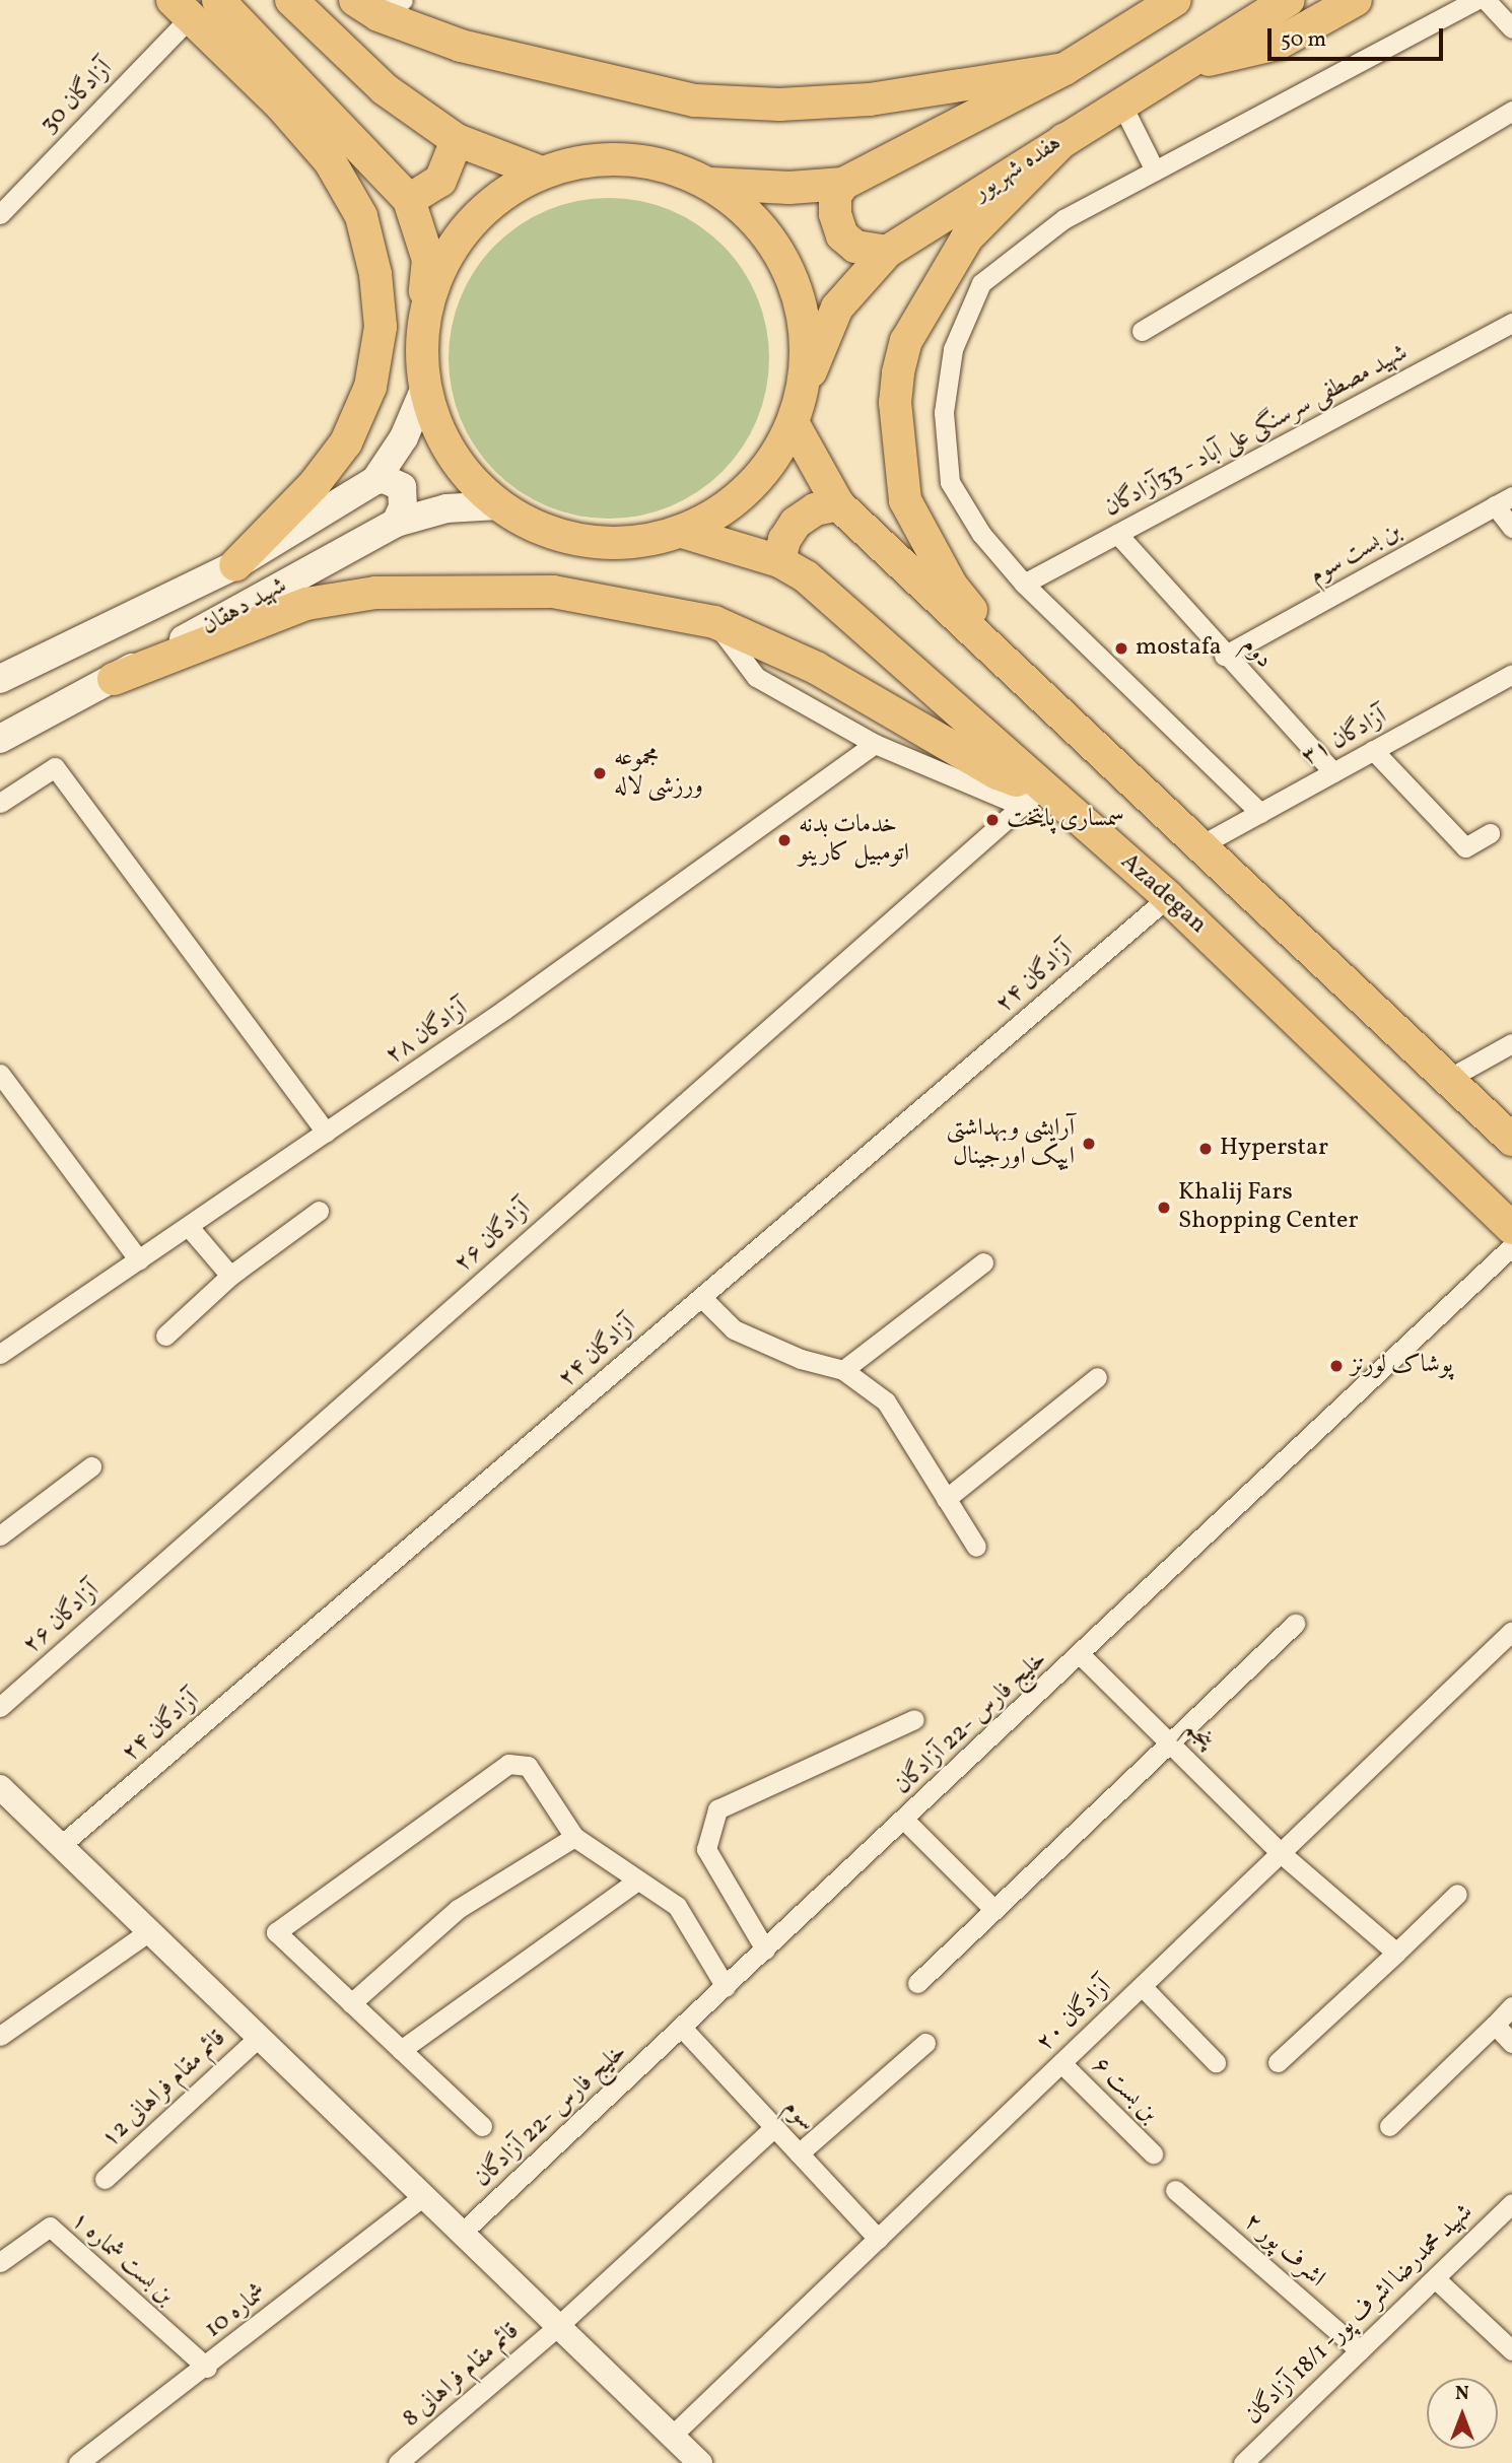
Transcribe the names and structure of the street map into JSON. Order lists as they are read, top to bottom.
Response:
{
  "streets": {
    "main road": ["هفده شهریور", "شهید دهقان", "Azadegan"],
    "street": [
      "آزادگان 30",
      "شهید مصطفی سرسنگی علی آباد - 33آزادگان",
      "بن بست سوم",
      "دوم",
      "۳۱ آزادگان",
      "۲۴ آزادگان",
      "۲۸ آزادگان",
      "۲۶ آزادگان",
      "خلیج فارس -22 آزادگان",
      "پنجم",
      "۲۰ آزادگان",
      "۱2 قائم مقام فراهانی",
      "بن بست ۶",
      "سوم",
      "۲ اشرف پور",
      "بن بست شماره ۱",
      "شماره 10",
      "شهید محمدرضا اشرف پور- 18/1 آزادگان",
      "8 قائم مقام فراهانی"
    ]
  },
  "crossings": [
    ["شهید مصطفی سرسنگی علی آباد - 33آزادگان", "دوم"],
    ["بن بست سوم", "دوم"],
    ["دوم", "۳۱ آزادگان"],
    ["Azadegan", "۲۴ آزادگان"],
    ["Azadegan", "۲۶ آزادگان"],
    ["خلیج فارس -22 آزادگان", "پنجم"],
    ["خلیج فارس -22 آزادگان", "سوم"],
    ["پنجم", "۲۰ آزادگان"],
    ["۲۰ آزادگان", "بن بست ۶"],
    ["۲۰ آزادگان", "سوم"],
    ["سوم", "8 قائم مقام فراهانی"],
    ["۲ اشرف پور", "شهید محمدرضا اشرف پور- 18/1 آزادگان"],
    ["بن بست شماره ۱", "شماره 10"]
  ],
  "places": [
    "mostafa",
    "مجموعه ورزشی لاله",
    "سمساری پایتخت",
    "خدمات بدنه اتومبیل کارینو",
    "آرایشی وبهداشتی ایپک اورجینال",
    "Hyperstar",
    "Khalij Fars Shopping Center",
    "پوشاک لورنز"
  ],
  "scale_bar": "50 m",
  "north": "top"
}
